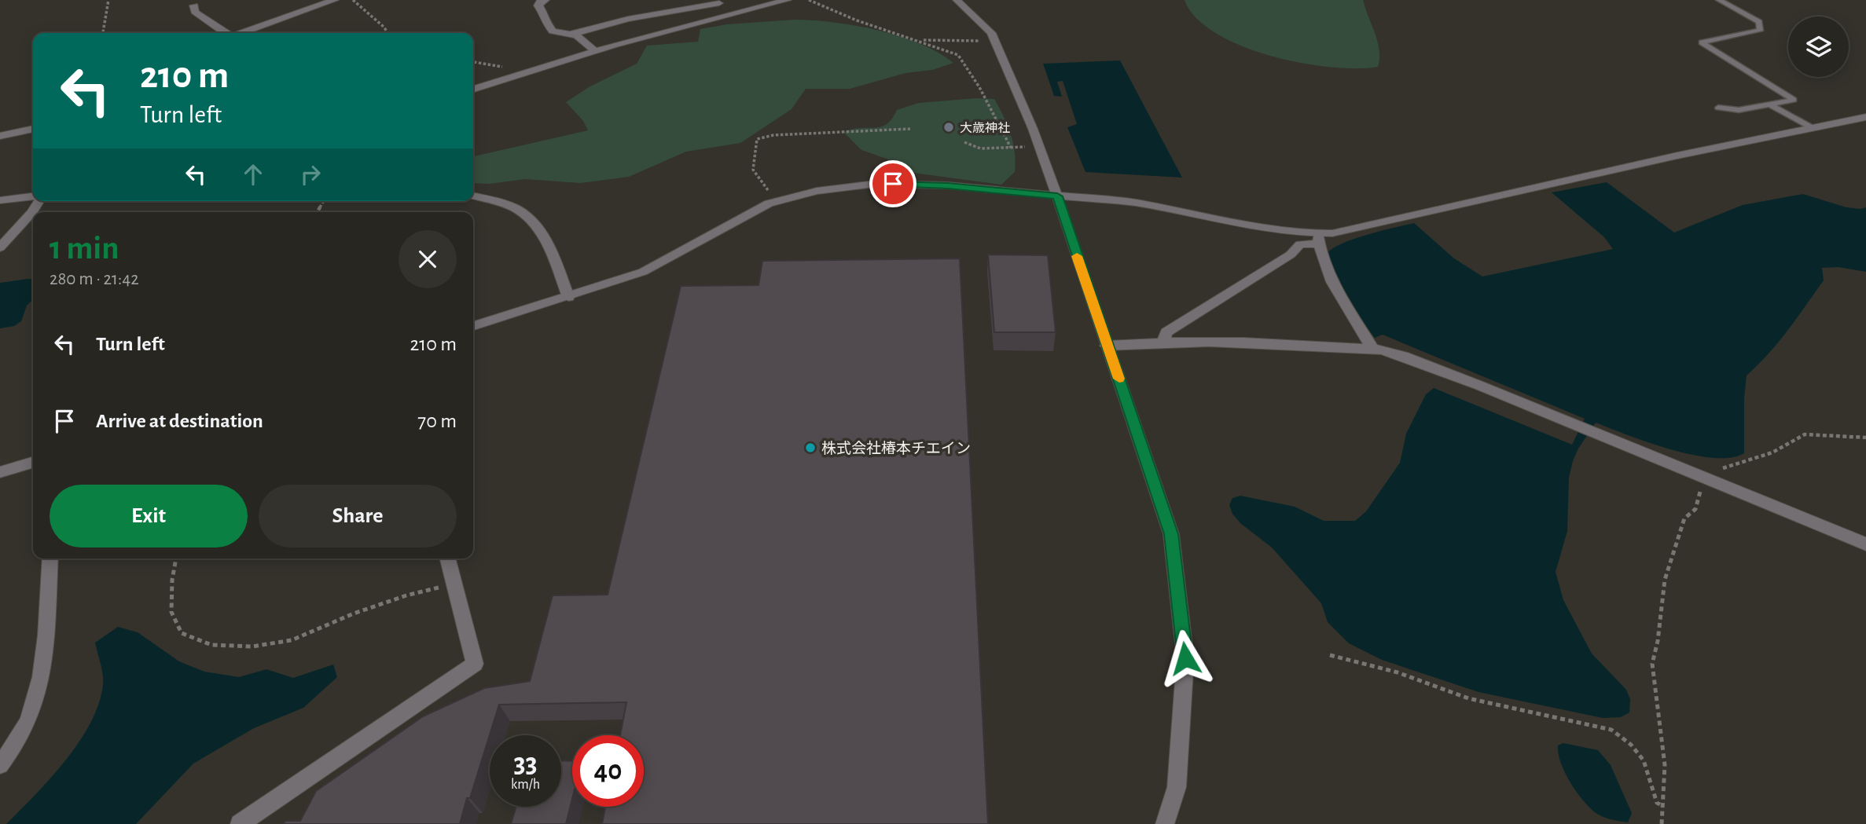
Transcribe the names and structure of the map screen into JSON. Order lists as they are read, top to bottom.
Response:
{
  "places": ["大歳神社", "株式会社椿本チエイン"],
  "page": {
    "turn": ["210 m", "Turn left"],
    "heading": ["1 min", "280 m · 21:42"],
    "list": [
      {
        "name": "Turn left",
        "value": "210 m"
      },
      {
        "name": "Arrive at destination",
        "value": "70 m"
      }
    ],
    "buttons": ["Exit", "Share"],
    "speed": "33 km/h",
    "limit": "40"
  }
}
